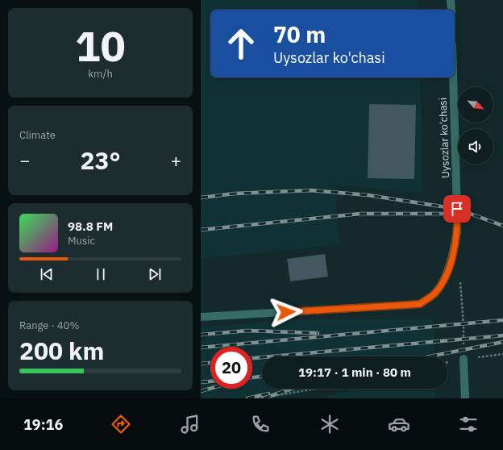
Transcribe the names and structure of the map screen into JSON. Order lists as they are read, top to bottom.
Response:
{
  "streets": {
    "street": ["Uysozlar ko'chasi"]
  },
  "north": "bottom right",
  "page": {
    "tile": [
      ["10", "km/h"],
      "Climate",
      ["Range · 40%", "200 km"]
    ],
    "turn": ["70 m", "Uysozlar ko'chasi"],
    "heat": ["−", "23°", "+"],
    "song": ["98.8 FM", "Music"],
    "limit": "20",
    "trip": "19:17 · 1 min · 80 m",
    "tabs": "19:16"
  }
}
